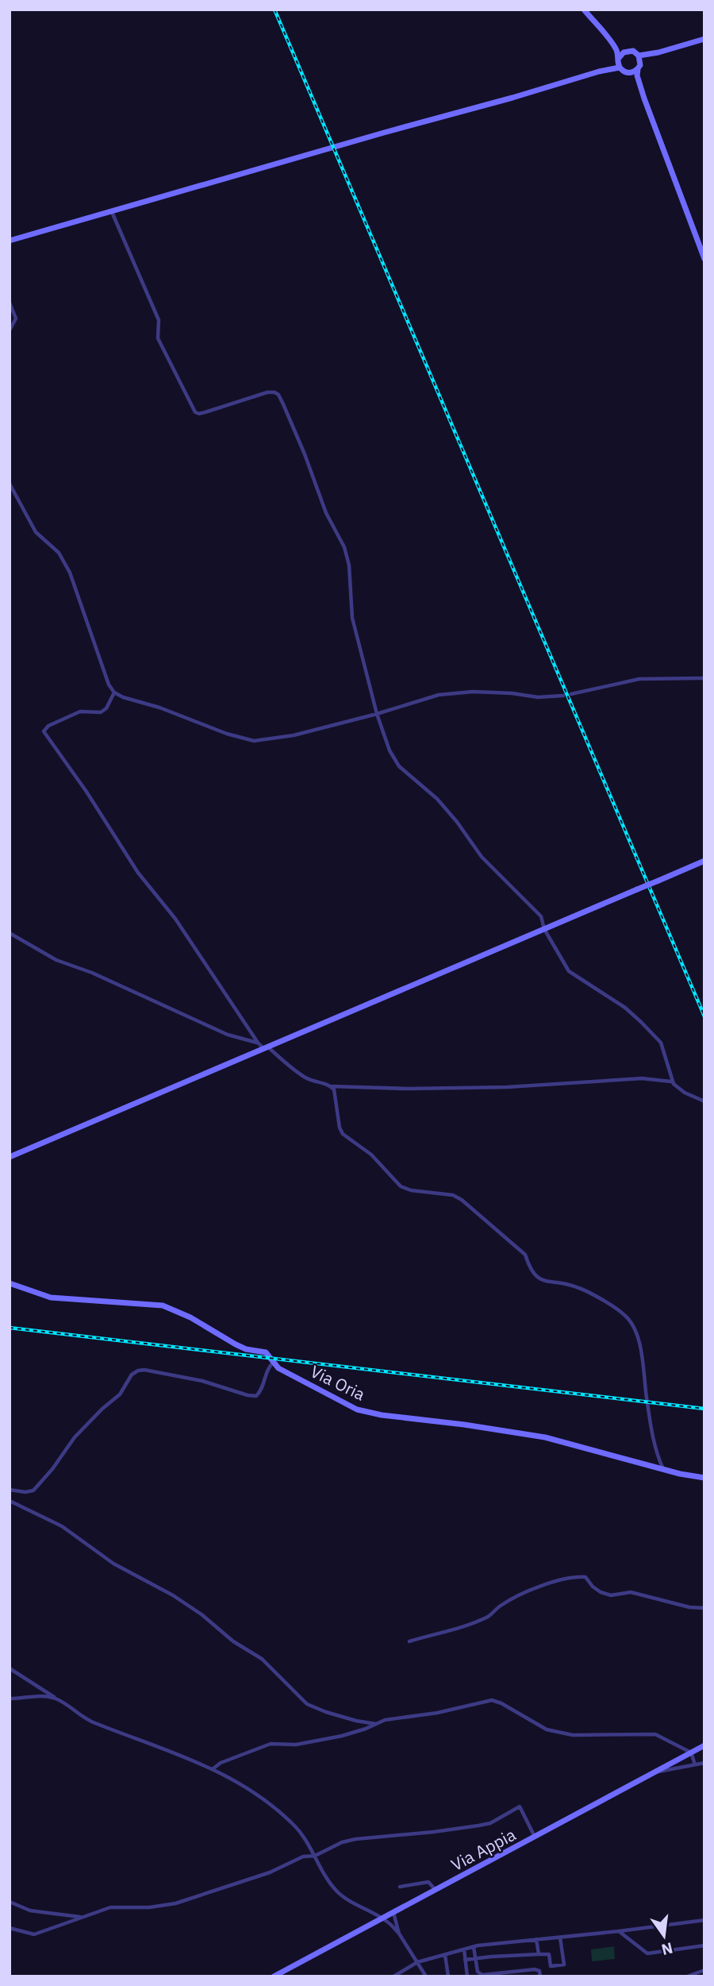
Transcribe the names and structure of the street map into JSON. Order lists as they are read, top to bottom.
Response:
{
  "streets": {
    "main road": ["Via Oria", "Via Appia"]
  },
  "north": "bottom"
}
